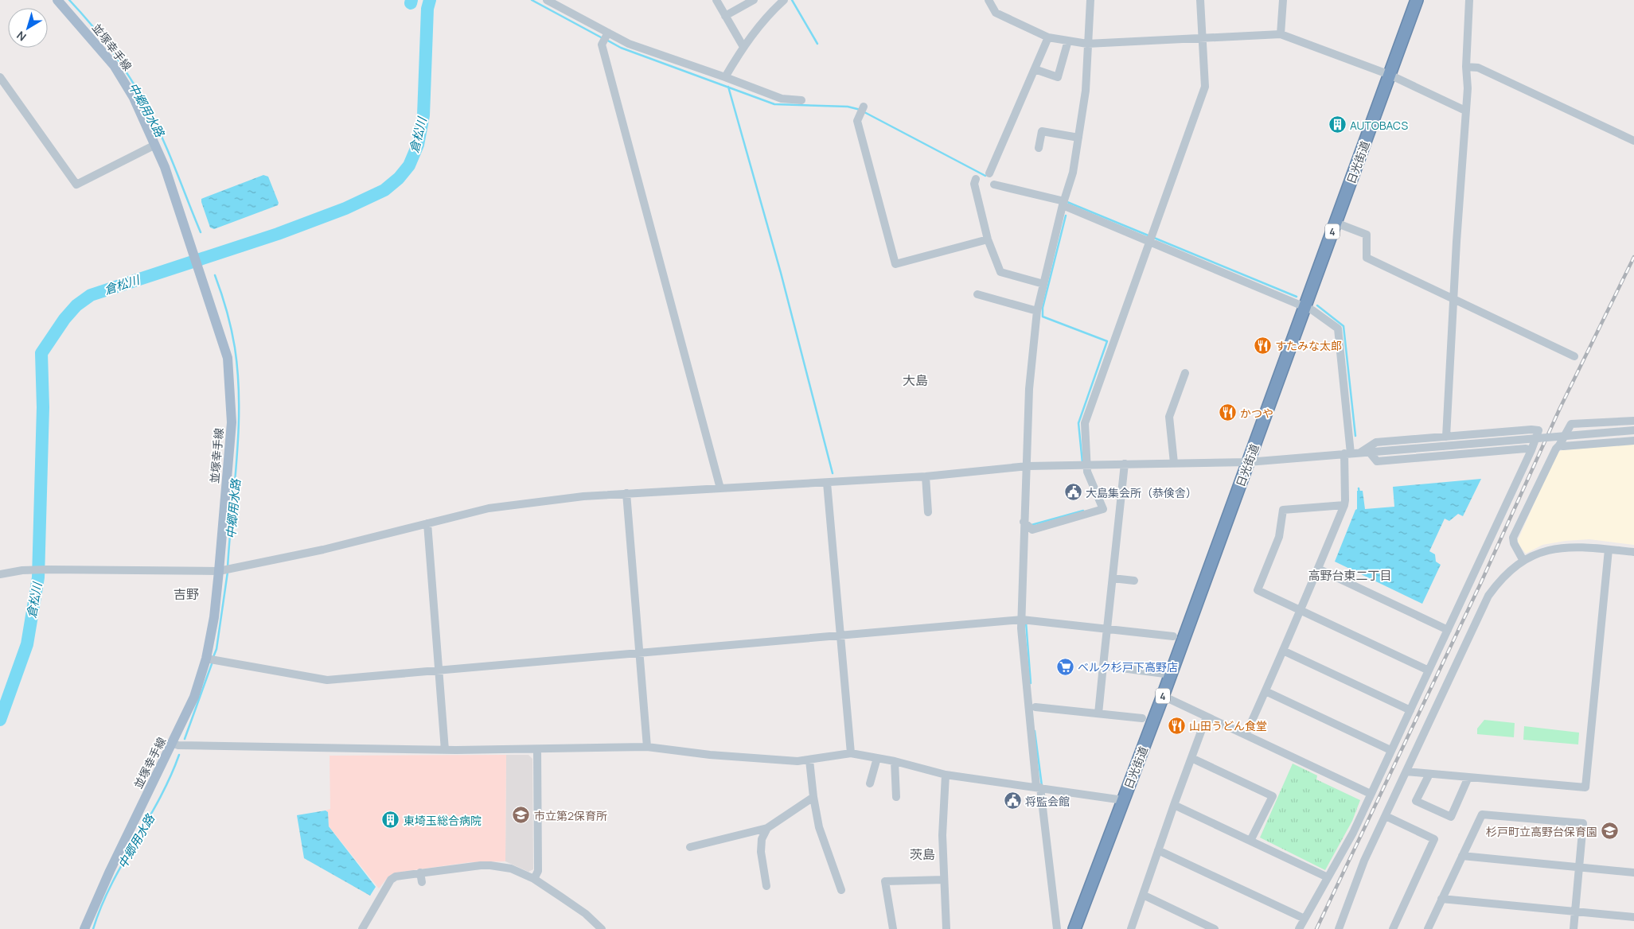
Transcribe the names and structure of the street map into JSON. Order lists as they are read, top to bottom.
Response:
{
  "streets": {
    "highway": ["日光街道", "4"],
    "main road": ["並塚幸手線"]
  },
  "districts": [
    "大島",
    "高野台東二丁目",
    "吉野",
    "茨島"
  ],
  "water": ["中郷用水路", "倉松川"],
  "places": {
    "building": ["AUTOBACS", "東埼玉総合病院"],
    "restaurant": ["すたみな太郎", "かつや", "山田うどん食堂"],
    "public building": ["大島集会所（恭倹舎）", "将監会館"],
    "supermarket": ["ベルク杉戸下高野店"],
    "school or university": ["市立第2保育所", "杉戸町立高野台保育園"]
  },
  "north": "bottom left"
}
